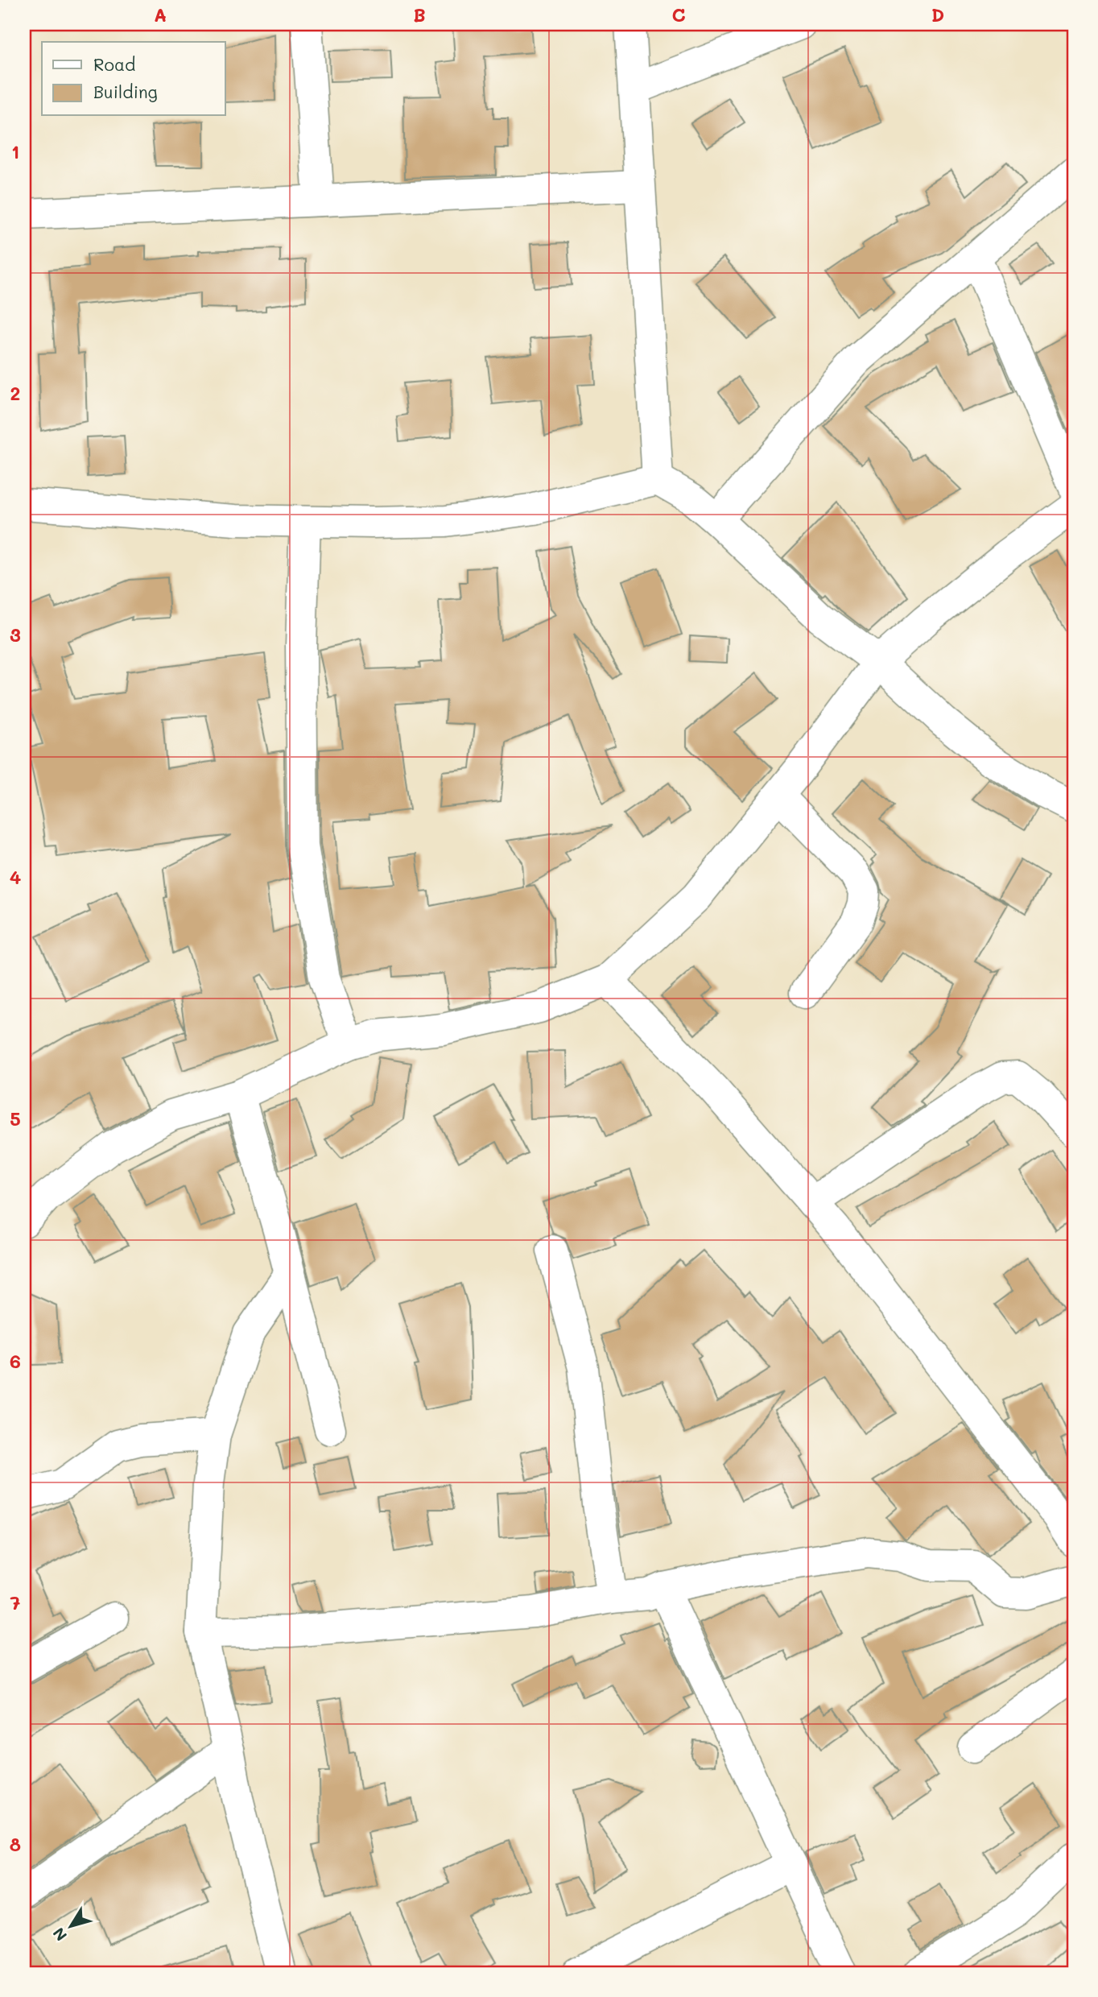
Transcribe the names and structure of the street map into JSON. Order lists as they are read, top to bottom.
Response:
{
  "legend": ["Road", "Building"],
  "north": "bottom left",
  "grid": {
    "columns": [
      "A",
      "B",
      "C",
      "D"
    ],
    "rows": [
      "1",
      "2",
      "3",
      "4",
      "5",
      "6",
      "7",
      "8"
    ]
  }
}
